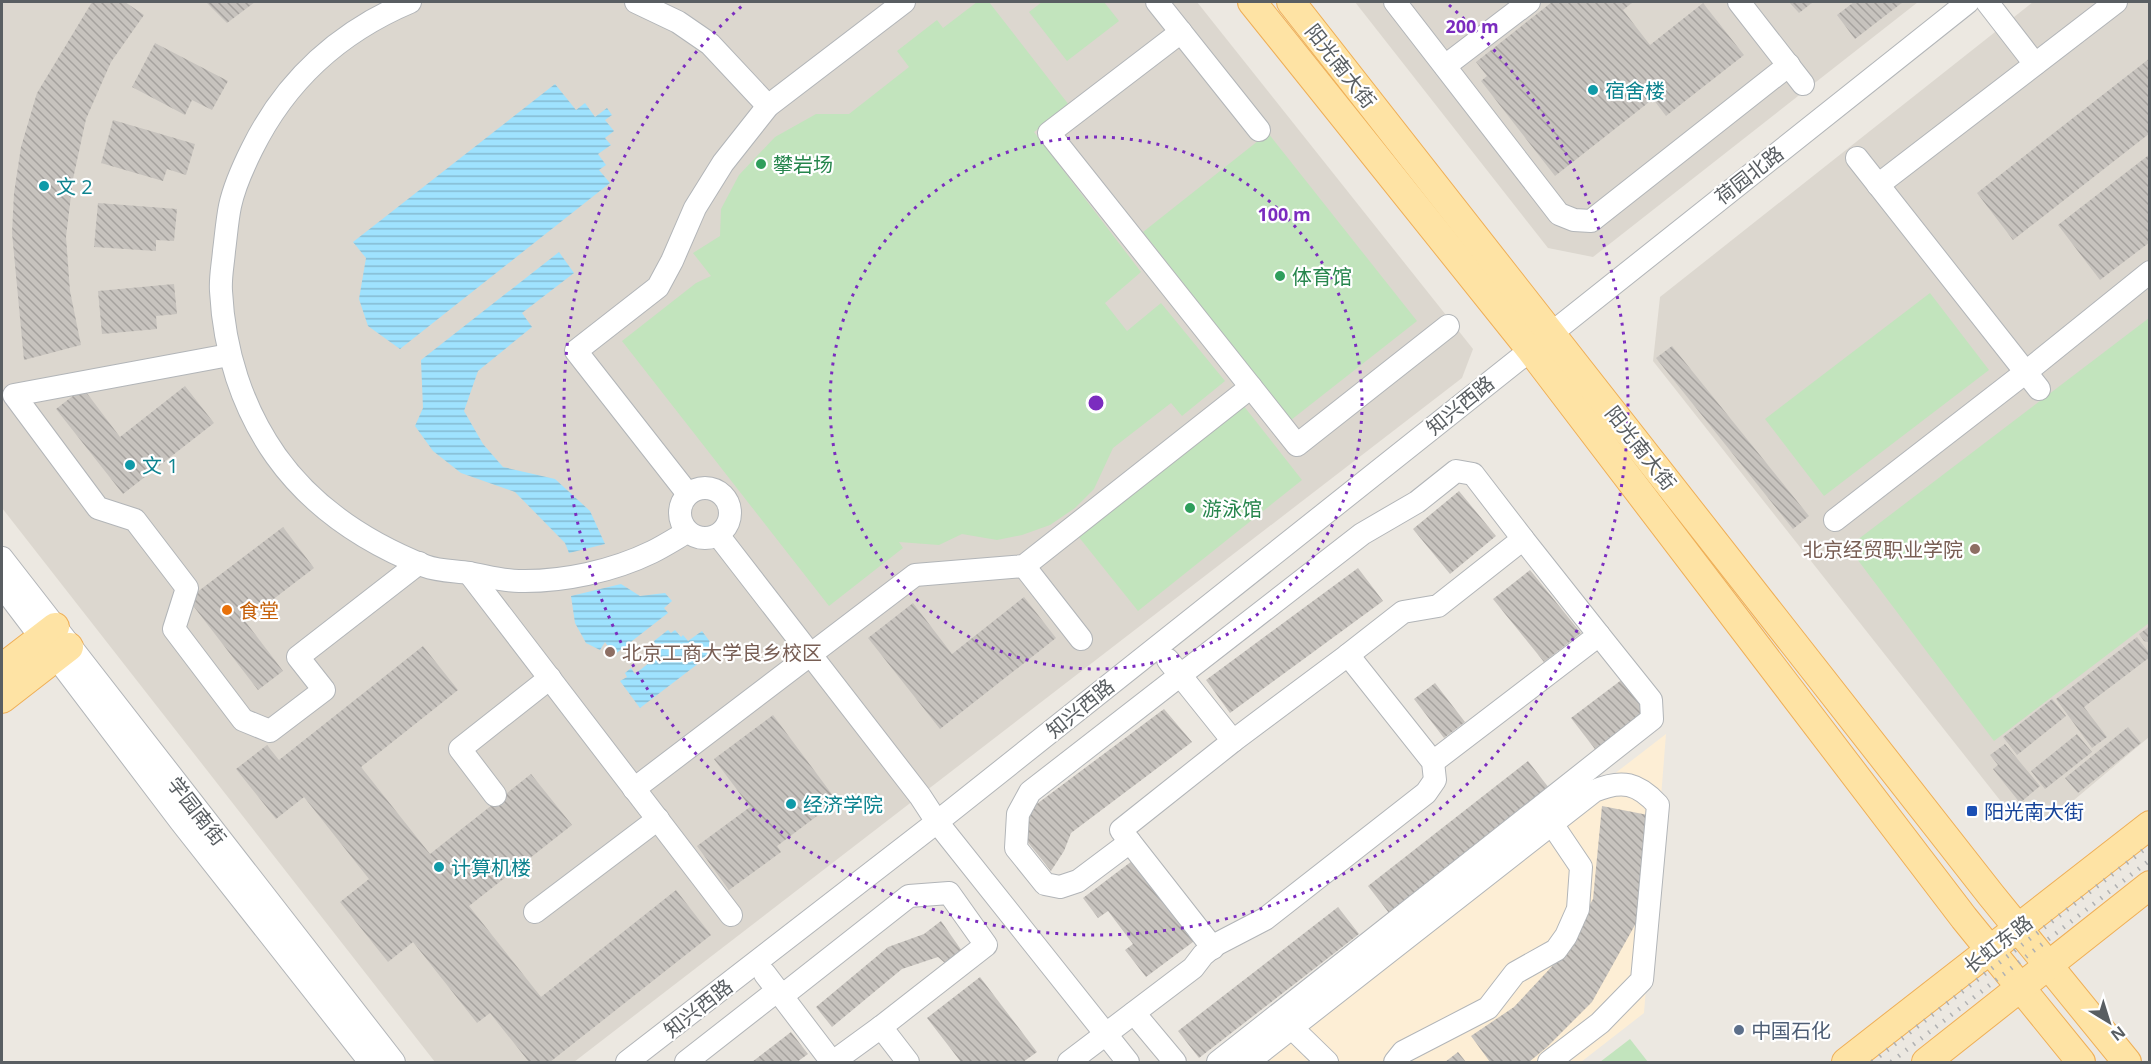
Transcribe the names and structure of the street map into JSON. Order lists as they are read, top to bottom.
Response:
{
  "streets": {
    "main road": ["阳光南大街", "长虹东路"],
    "street": ["荷园北路", "知兴西路", "学园南街"]
  },
  "crossings": [
    ["阳光南大街", "荷园北路"],
    ["阳光南大街", "知兴西路"],
    ["阳光南大街", "长虹东路"],
    ["荷园北路", "知兴西路"]
  ],
  "places": {
    "other": [
      "宿舍楼",
      "攀岩场",
      "文 2",
      "体育馆",
      "文 1",
      "游泳馆",
      "北京经贸职业学院",
      "食堂",
      "北京工商大学良乡校区",
      "经济学院",
      "计算机楼",
      "中国石化"
    ],
    "transit": ["阳光南大街"]
  },
  "north": "bottom right",
  "rings": ["200 m", "100 m"]
}
